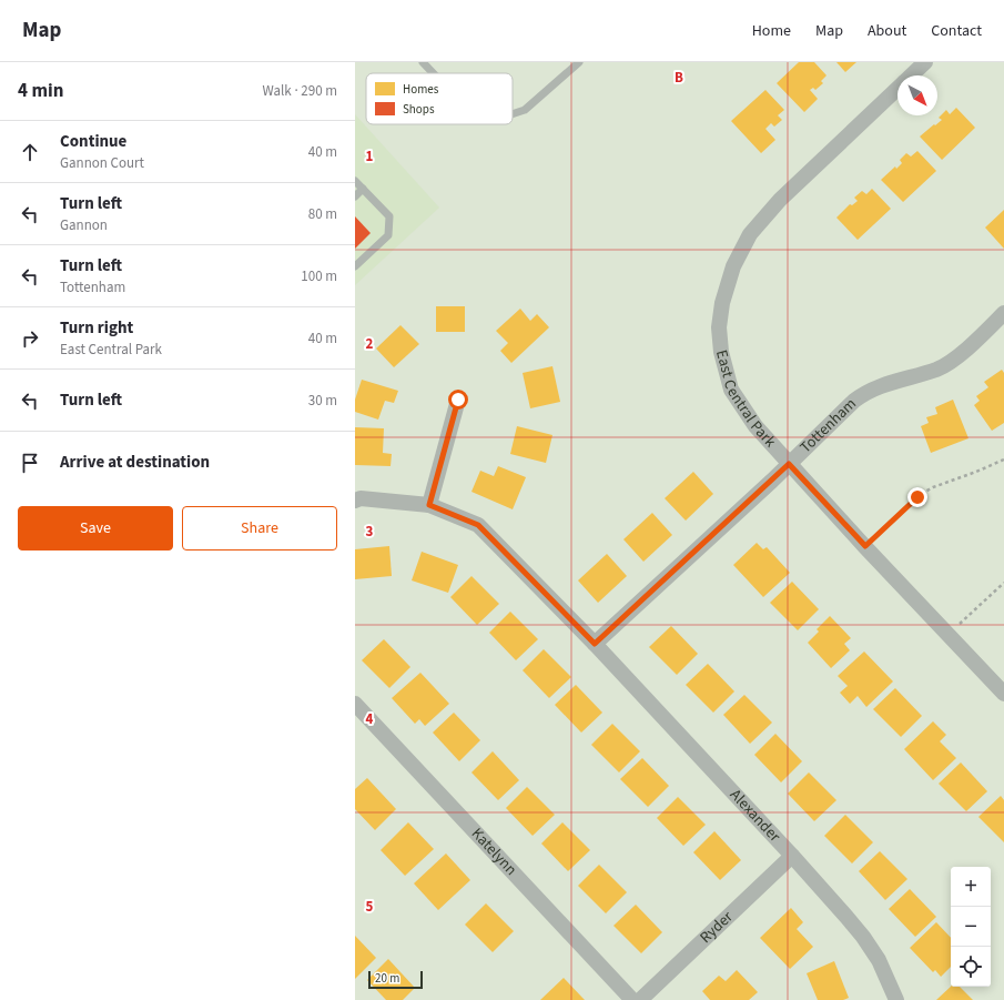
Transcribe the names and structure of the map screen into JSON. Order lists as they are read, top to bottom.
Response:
{
  "streets": {
    "street": [
      "East Central Park",
      "Tottenham",
      "Alexander",
      "Katelynn",
      "Ryder"
    ]
  },
  "crossings": [
    ["East Central Park", "Tottenham"],
    ["Tottenham", "Alexander"],
    ["Alexander", "Ryder"]
  ],
  "legend": ["Homes", "Shops"],
  "scale_bar": "20 m",
  "north": "bottom right",
  "page": {
    "header": "Map",
    "nav": [
      "Home",
      "Map",
      "About",
      "Contact"
    ],
    "heading": ["4 min", "Walk · 290 m"],
    "list": [
      ["Continue", "Gannon Court", "40 m"],
      ["Turn left", "Gannon", "80 m"],
      ["Turn left", "Tottenham", "100 m"],
      ["Turn right", "East Central Park", "40 m"],
      ["Turn left", "30 m"],
      "Arrive at destination"
    ],
    "buttons": ["Save", "Share"],
    "map_buttons": ["+", "−"],
    "scale": "20 m"
  },
  "grid": {
    "columns": ["B"],
    "rows": [
      "1",
      "2",
      "3",
      "4",
      "5"
    ]
  }
}
